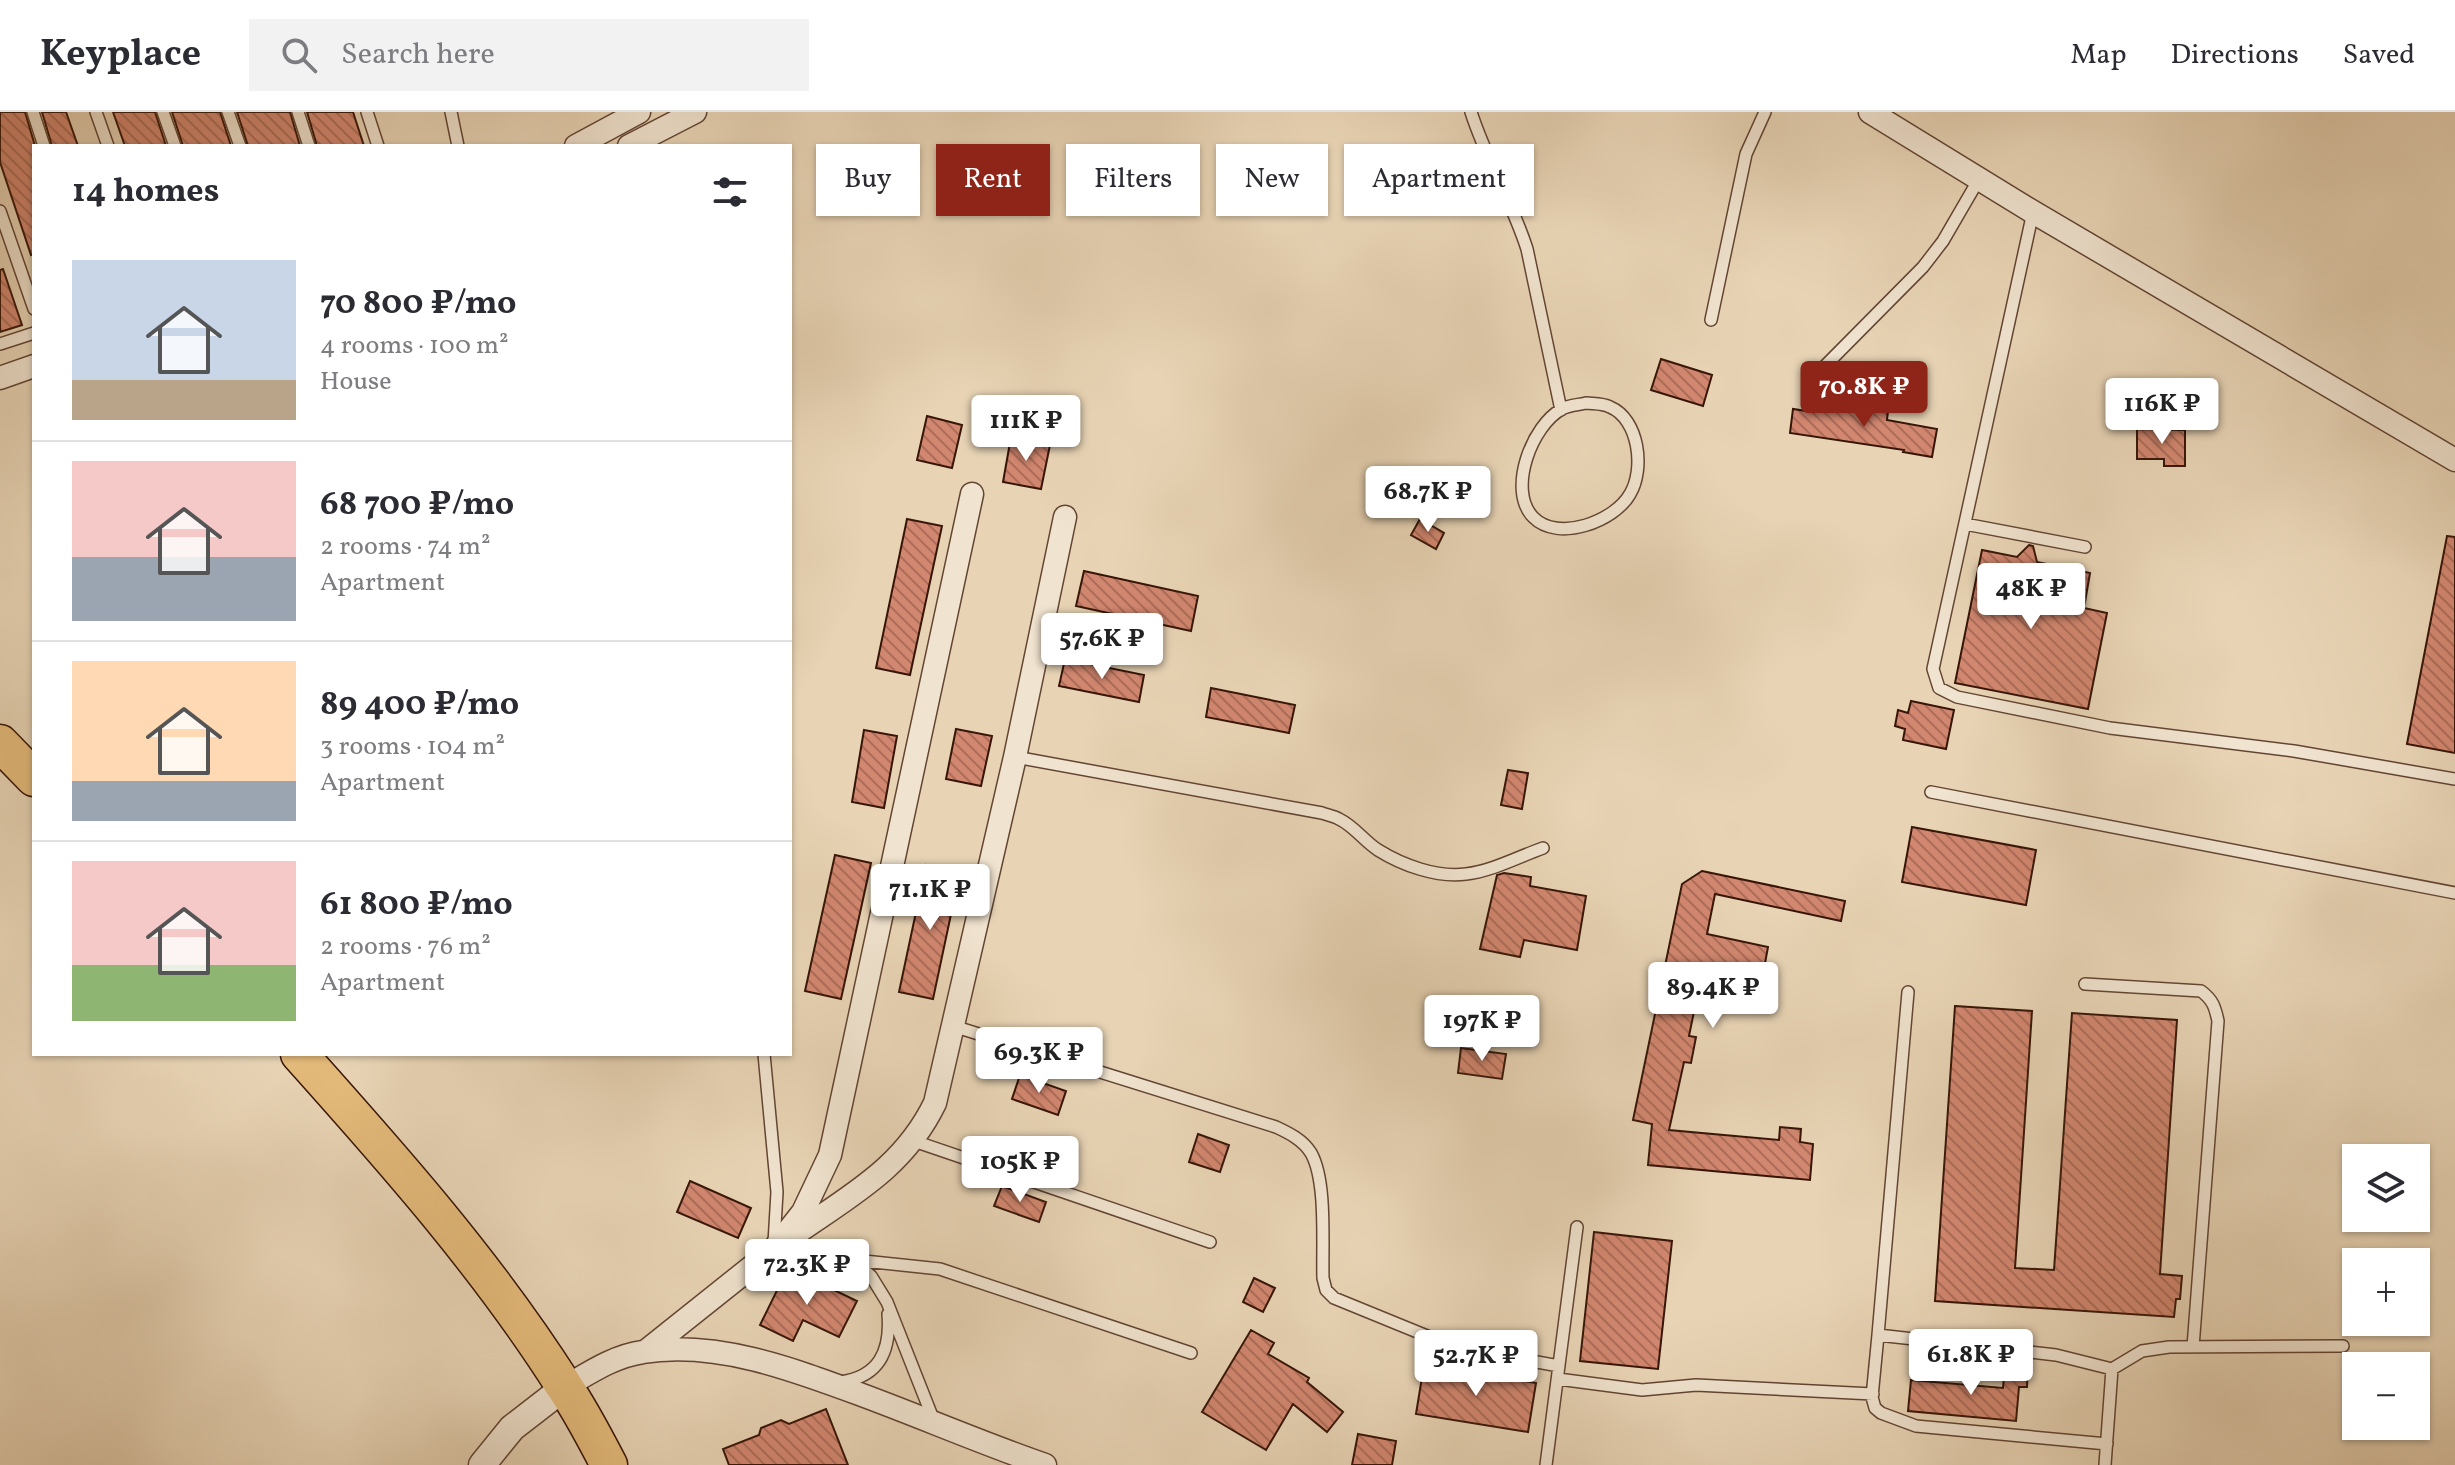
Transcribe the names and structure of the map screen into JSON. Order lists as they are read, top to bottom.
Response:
{
  "page": {
    "header": "Keyplace",
    "search": "Search here",
    "nav": ["Map", "Directions", "Saved"],
    "chip": [
      "Buy",
      "Rent",
      "Filters",
      "New",
      "Apartment"
    ],
    "heading": "14 homes",
    "list": [
      {
        "name": "70 800 ₽/mo",
        "note": "4 rooms · 100 m² · House"
      },
      {
        "name": "68 700 ₽/mo",
        "note": "2 rooms · 74 m² · Apartment"
      },
      {
        "name": "89 400 ₽/mo",
        "note": "3 rooms · 104 m² · Apartment"
      },
      {
        "name": "61 800 ₽/mo",
        "note": "2 rooms · 76 m² · Apartment"
      }
    ],
    "price": [
      "70.8K ₽",
      "116K ₽",
      "111K ₽",
      "68.7K ₽",
      "48K ₽",
      "57.6K ₽",
      "71.1K ₽",
      "89.4K ₽",
      "197K ₽",
      "69.3K ₽",
      "105K ₽",
      "72.3K ₽",
      "61.8K ₽",
      "52.7K ₽"
    ],
    "map_buttons": ["+", "−"]
  }
}
